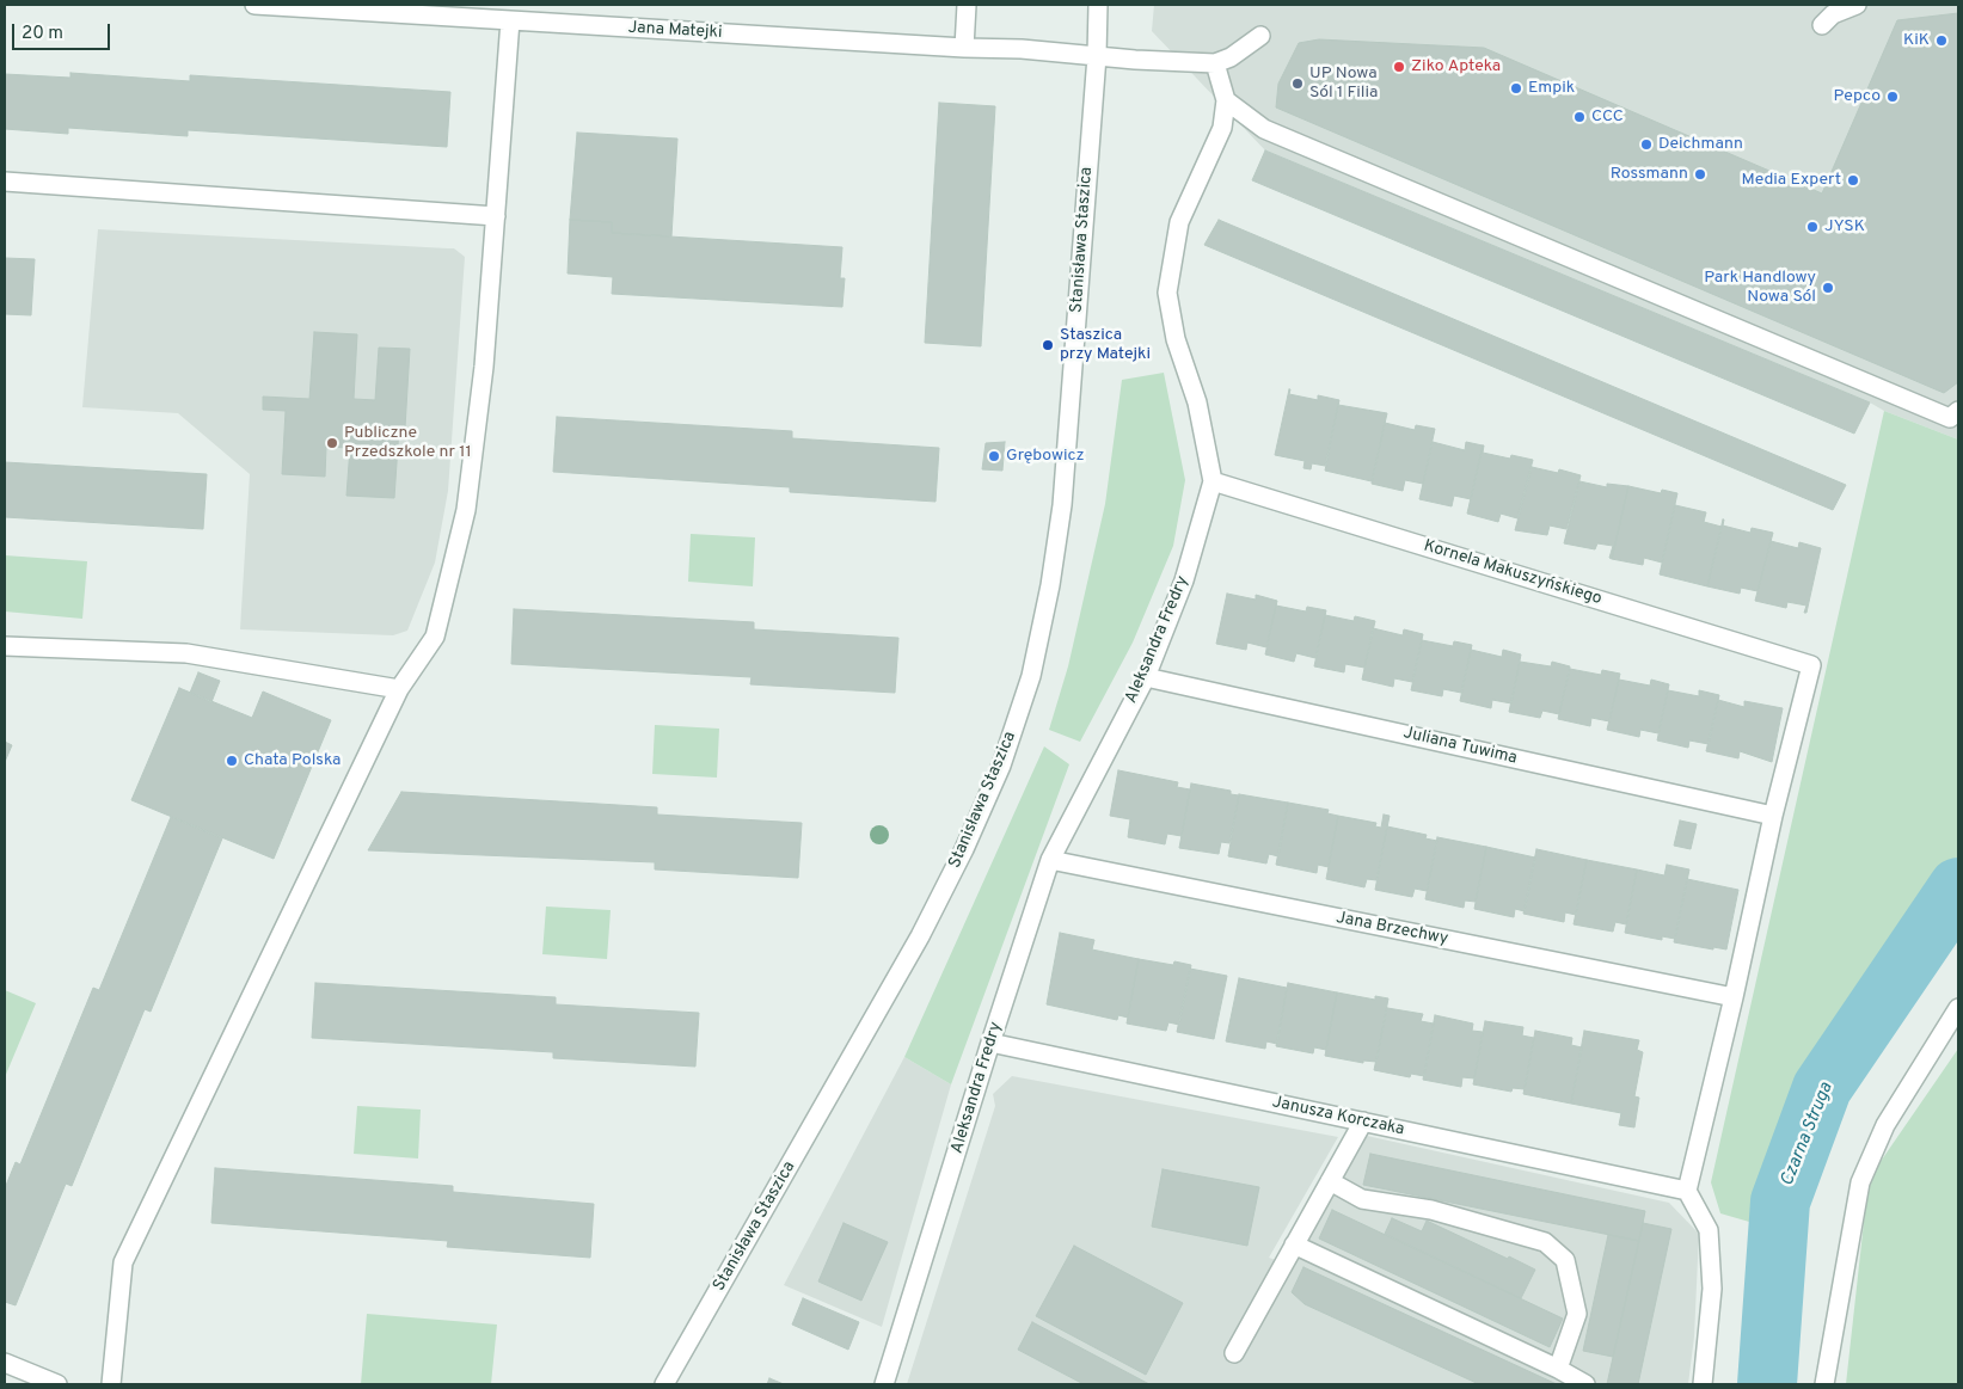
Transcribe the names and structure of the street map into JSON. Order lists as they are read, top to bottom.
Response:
{
  "streets": {
    "street": [
      "Jana Matejki",
      "Stanisława Staszica",
      "Kornela Makuszyńskiego",
      "Aleksandra Fredry",
      "Juliana Tuwima",
      "Jana Brzechwy",
      "Janusza Korczaka"
    ]
  },
  "crossings": [
    ["Jana Matejki", "Stanisława Staszica"],
    ["Kornela Makuszyńskiego", "Aleksandra Fredry"],
    ["Kornela Makuszyńskiego", "Juliana Tuwima"],
    ["Aleksandra Fredry", "Juliana Tuwima"],
    ["Aleksandra Fredry", "Jana Brzechwy"],
    ["Aleksandra Fredry", "Janusza Korczaka"]
  ],
  "water": ["Czarna Struga"],
  "places": [
    "KiK",
    "Ziko Apteka",
    "UP Nowa Sól 1 Filia",
    "Empik",
    "Pepco",
    "CCC",
    "Deichmann",
    "Rossmann",
    "Media Expert",
    "JYSK",
    "Park Handlowy Nowa Sól",
    "Staszica przy Matejki",
    "Publiczne Przedszkole nr 11",
    "Grębowicz",
    "Chata Polska"
  ],
  "scale_bar": "20 m"
}
